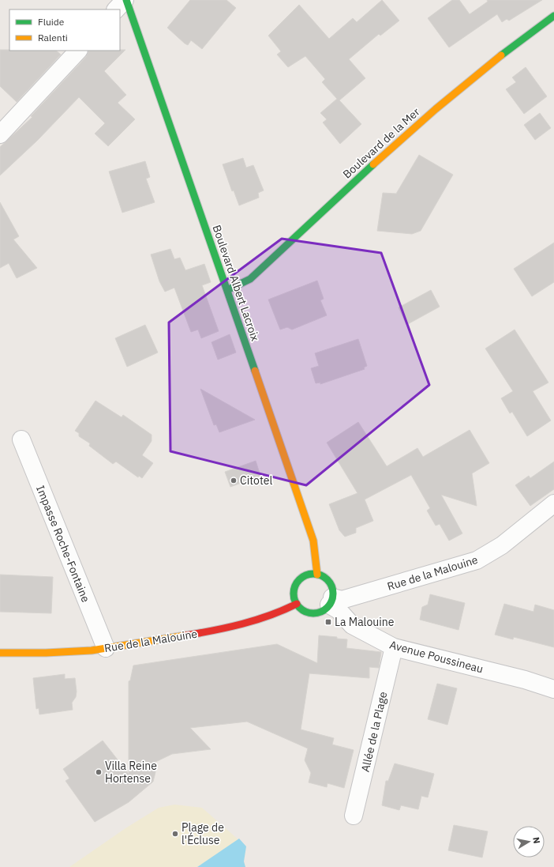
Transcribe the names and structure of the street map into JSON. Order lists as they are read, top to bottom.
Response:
{
  "streets": {
    "street": [
      "Boulevard de la Mer",
      "Boulevard Albert Lacroix",
      "Impasse Roche-Fontaine",
      "Rue de la Malouine",
      "Avenue Poussineau",
      "Allée de la Plage"
    ]
  },
  "crossings": [
    ["Boulevard de la Mer", "Boulevard Albert Lacroix"],
    ["Boulevard Albert Lacroix", "Rue de la Malouine"],
    ["Boulevard Albert Lacroix", "Avenue Poussineau"],
    ["Impasse Roche-Fontaine", "Rue de la Malouine"],
    ["Rue de la Malouine", "Avenue Poussineau"],
    ["Avenue Poussineau", "Allée de la Plage"]
  ],
  "places": {
    "other": ["Citotel", "Villa Reine Hortense", "Plage de l'Écluse"],
    "transit": ["La Malouine"]
  },
  "legend": ["Fluide", "Ralenti"],
  "north": "right"
}
